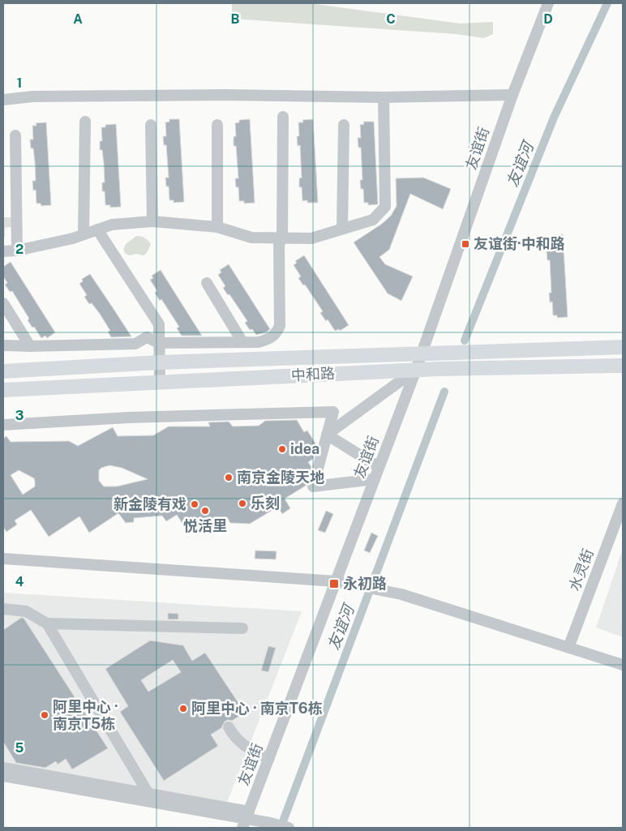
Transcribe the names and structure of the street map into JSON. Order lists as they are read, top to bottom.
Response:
{
  "streets": {
    "main road": ["中和路"],
    "street": ["友谊街", "水灵街"]
  },
  "crossings": [
    ["友谊街", "中和路"]
  ],
  "water": ["友谊河"],
  "places": {
    "transit": ["友谊街·中和路", "永初路"],
    "other": [
      "idea",
      "南京金陵天地",
      "乐刻",
      "新金陵有戏",
      "悦活里",
      "阿里中心 · 南京T6栋",
      "阿里中心 · 南京T5栋"
    ]
  },
  "grid": {
    "columns": [
      "A",
      "B",
      "C",
      "D"
    ],
    "rows": [
      "1",
      "2",
      "3",
      "4",
      "5"
    ]
  }
}
